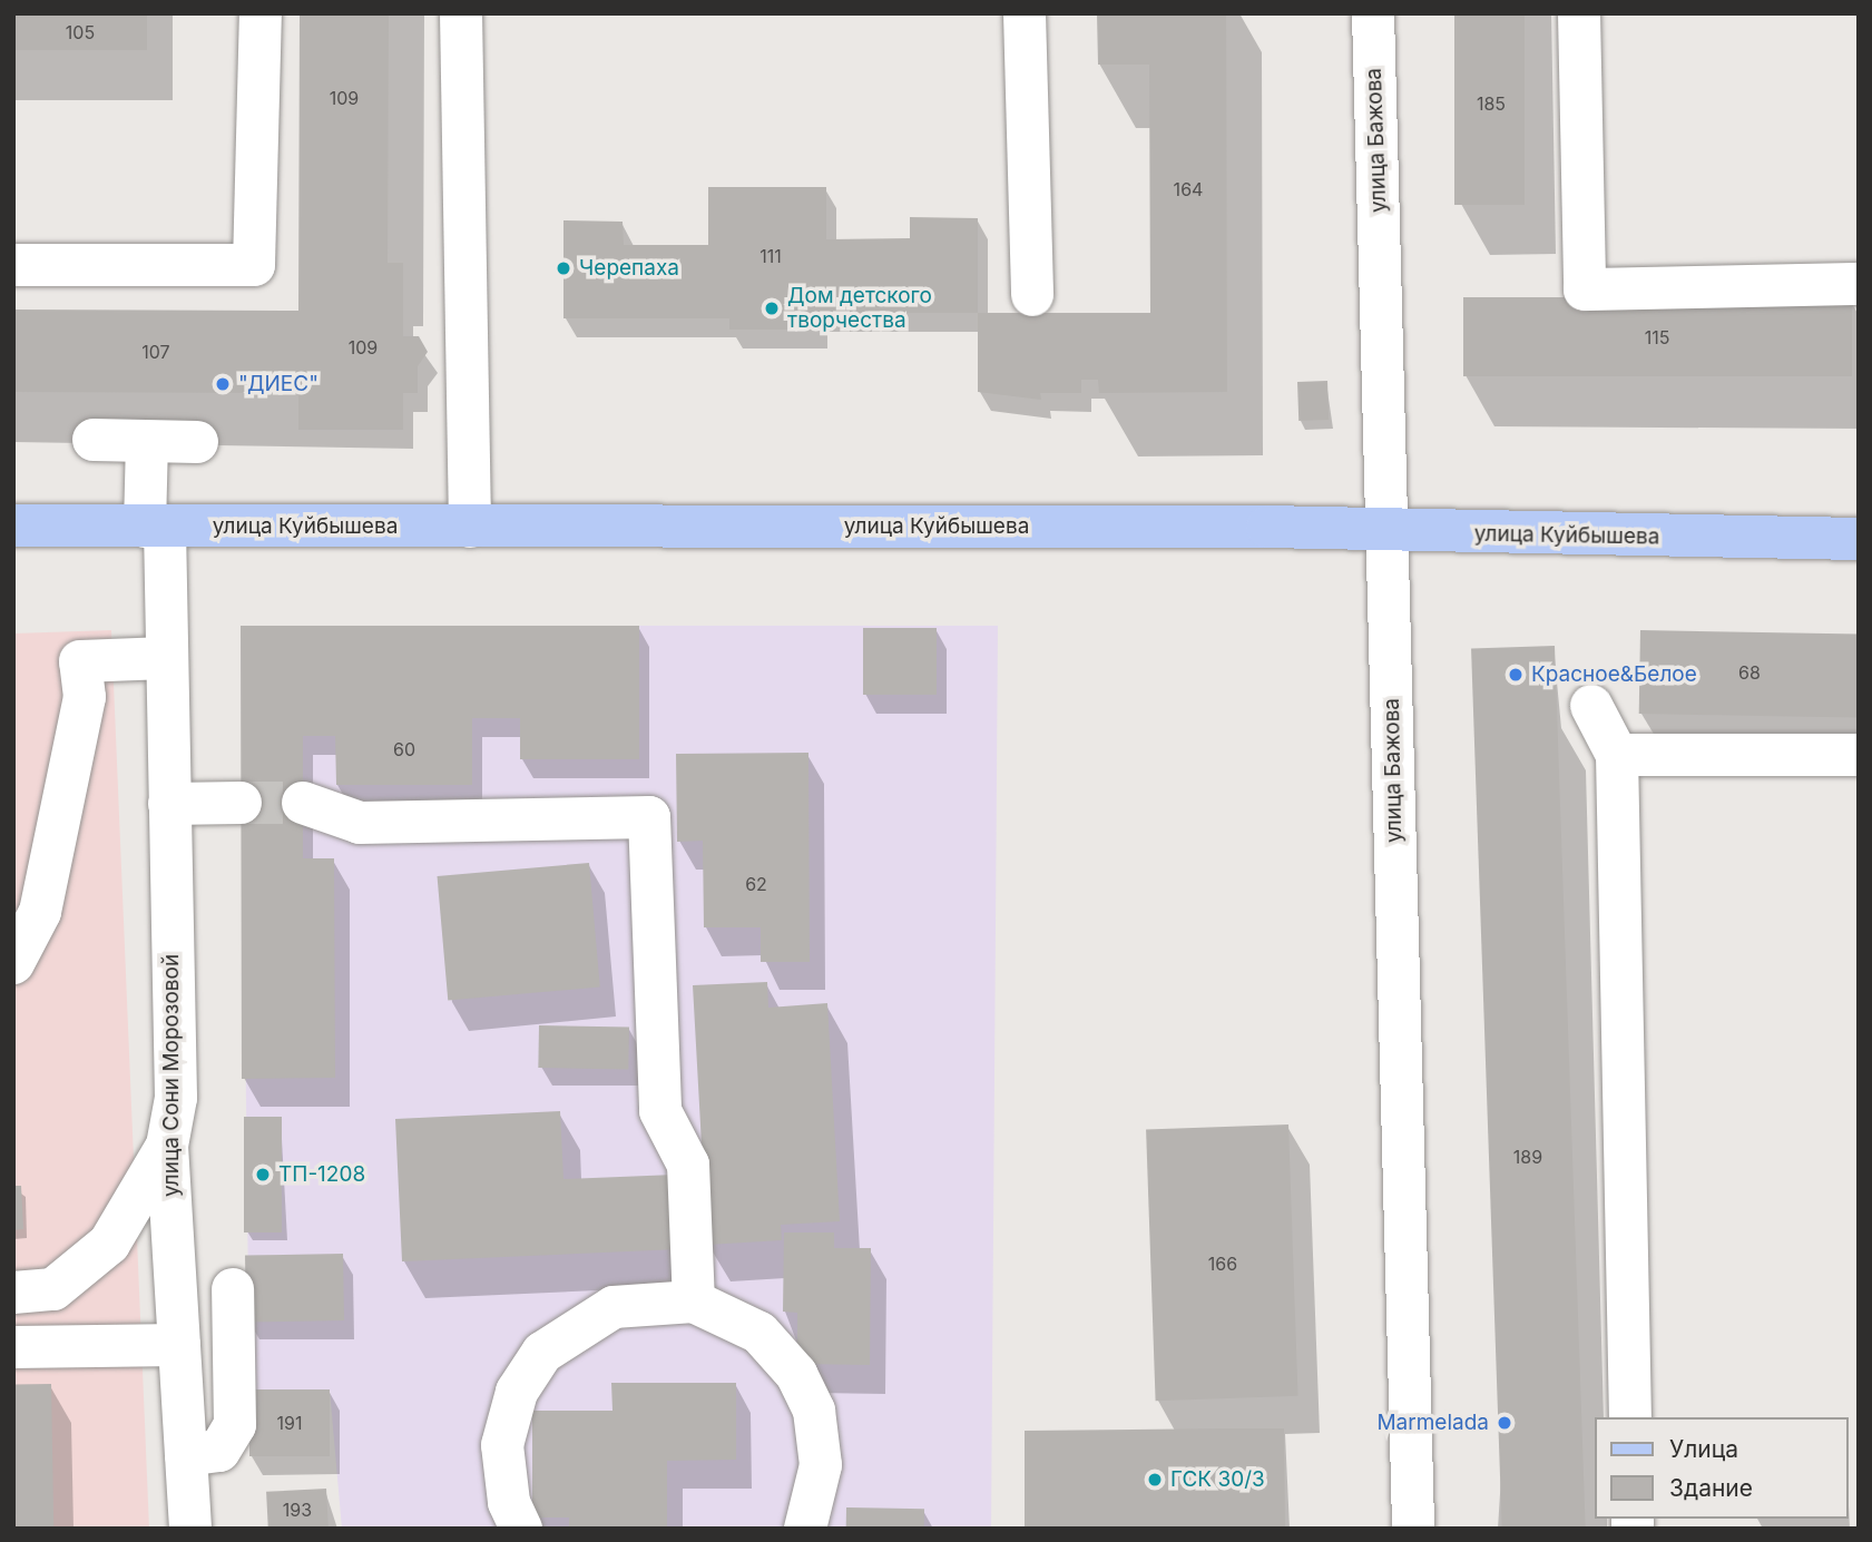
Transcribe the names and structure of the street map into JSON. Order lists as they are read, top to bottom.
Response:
{
  "streets": {
    "main road": ["улица Куйбышева"],
    "street": ["улица Бажова", "улица Сони Морозовой"]
  },
  "crossings": [
    ["улица Бажова", "улица Куйбышева"],
    ["улица Куйбышева", "улица Сони Морозовой"]
  ],
  "places": [
    "Черепаха",
    "Дом детского творчества",
    "\"ДИЕС\"",
    "Красное&Белое",
    "ТП-1208",
    "Marmelada",
    "ГСК 30/3"
  ],
  "house_numbers": [
    "105",
    "109",
    "185",
    "164",
    "111",
    "115",
    "109",
    "107",
    "68",
    "60",
    "62",
    "189",
    "166",
    "191",
    "193"
  ],
  "legend": ["Улица", "Здание"]
}
